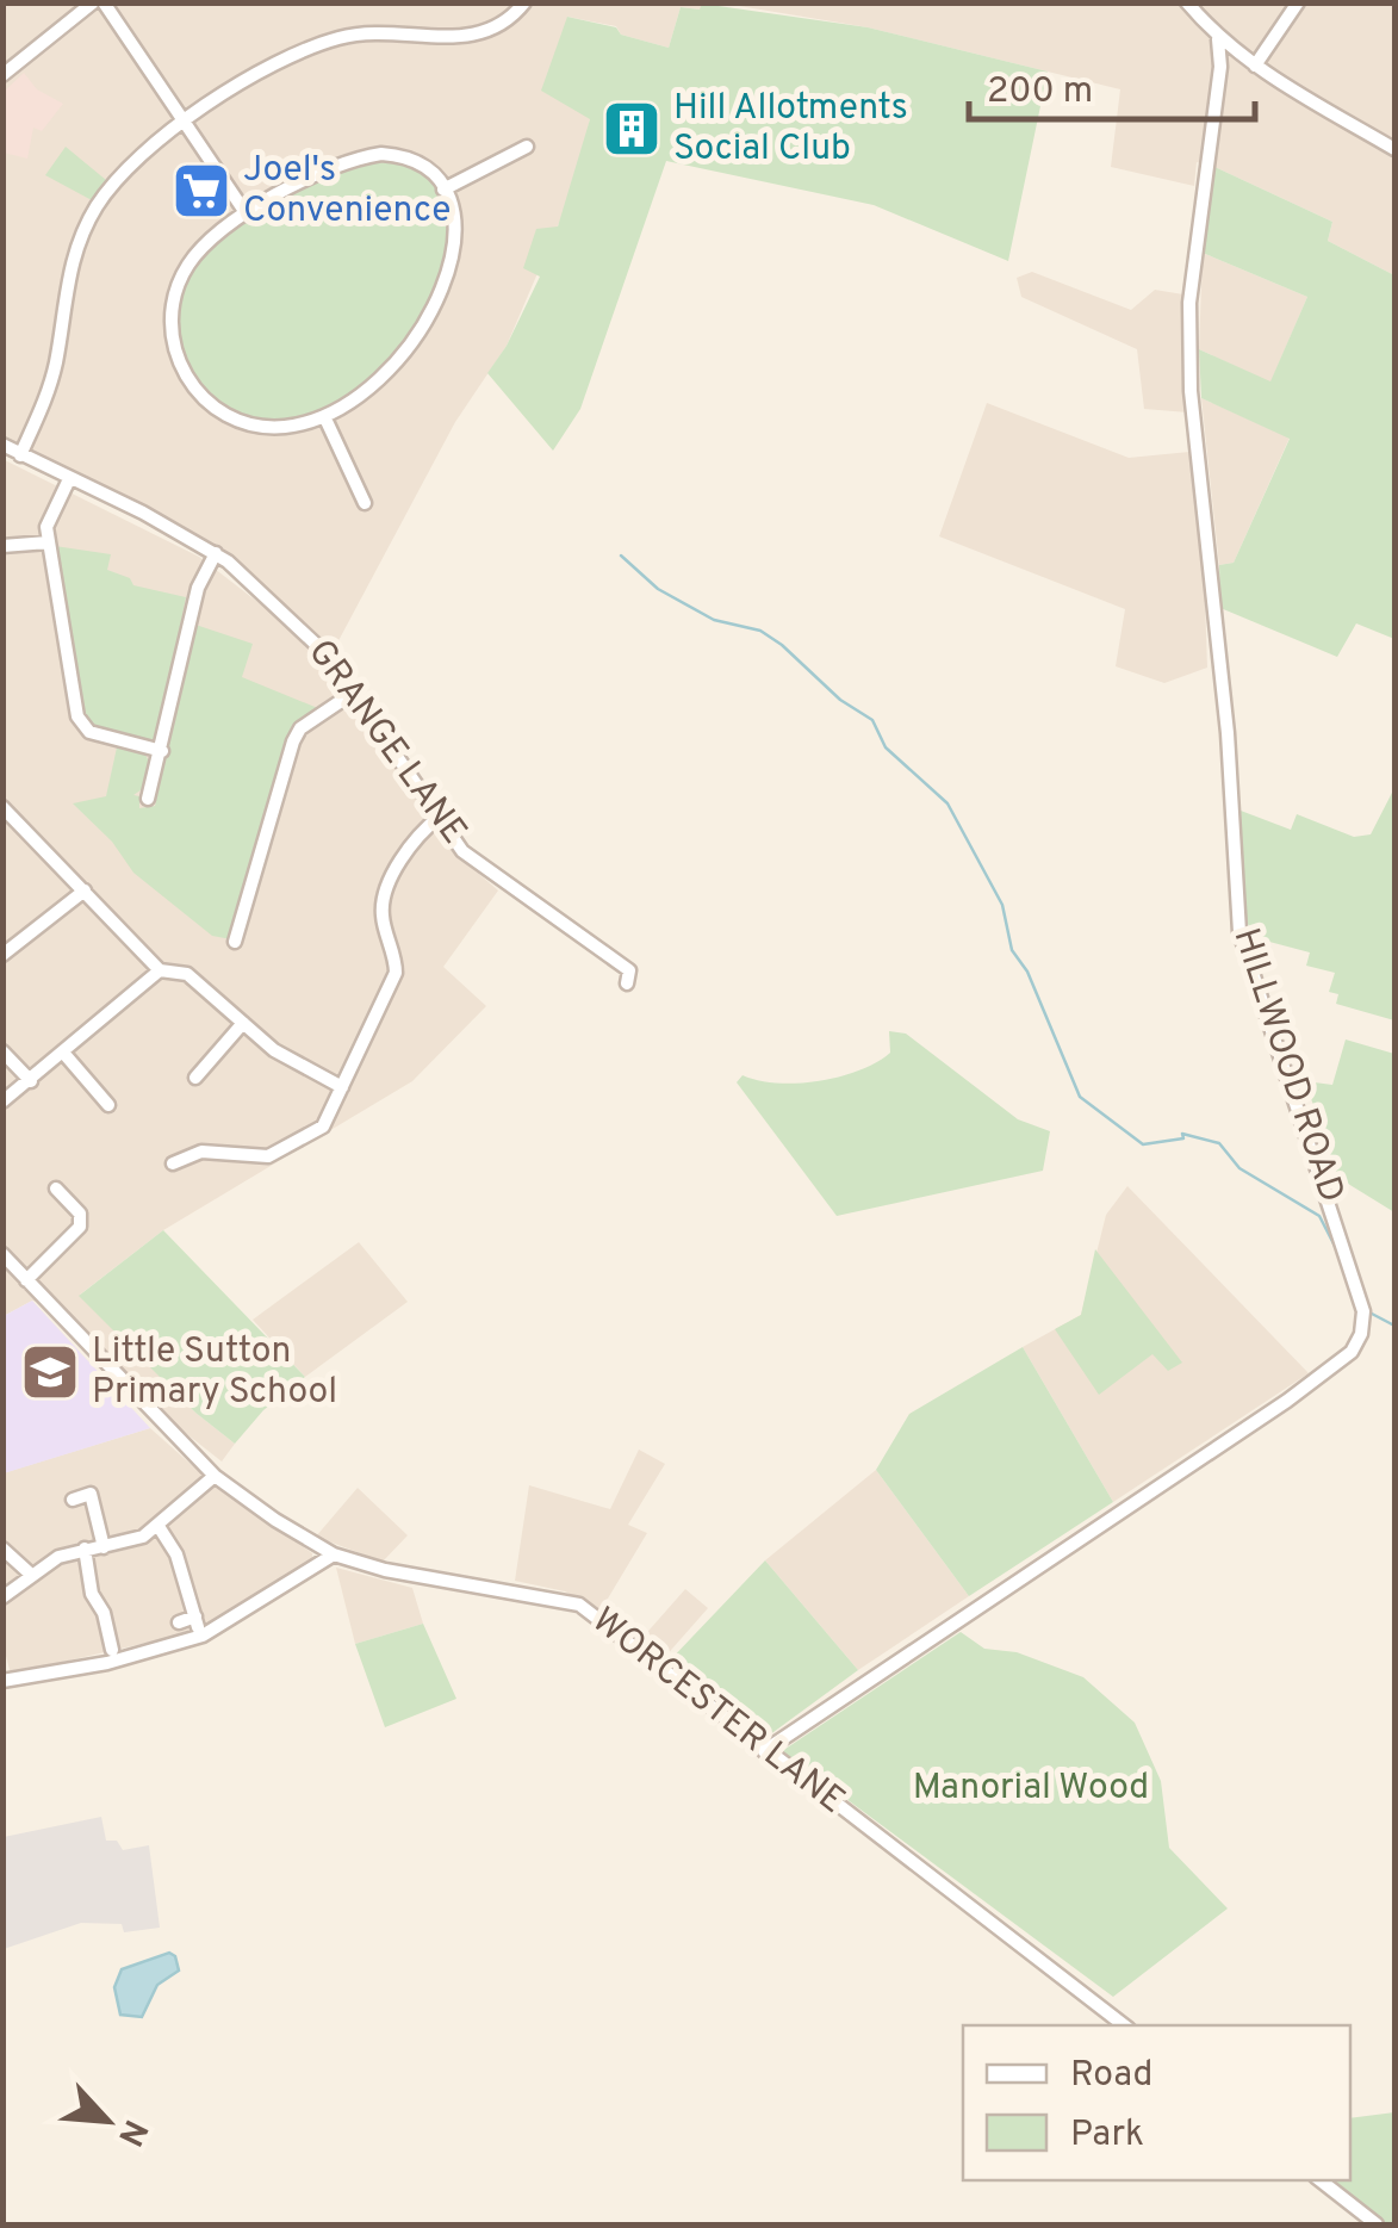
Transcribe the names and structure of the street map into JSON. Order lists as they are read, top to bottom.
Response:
{
  "streets": {
    "street": ["GRANGE LANE", "HILLWOOD ROAD", "WORCESTER LANE"]
  },
  "crossings": [
    ["HILLWOOD ROAD", "WORCESTER LANE"]
  ],
  "parks": ["Manorial Wood"],
  "places": {
    "building": ["Hill Allotments Social Club"],
    "supermarket": ["Joel's Convenience"],
    "school or university": ["Little Sutton Primary School"]
  },
  "legend": ["Road", "Park"],
  "scale_bar": "200 m",
  "north": "bottom right"
}
